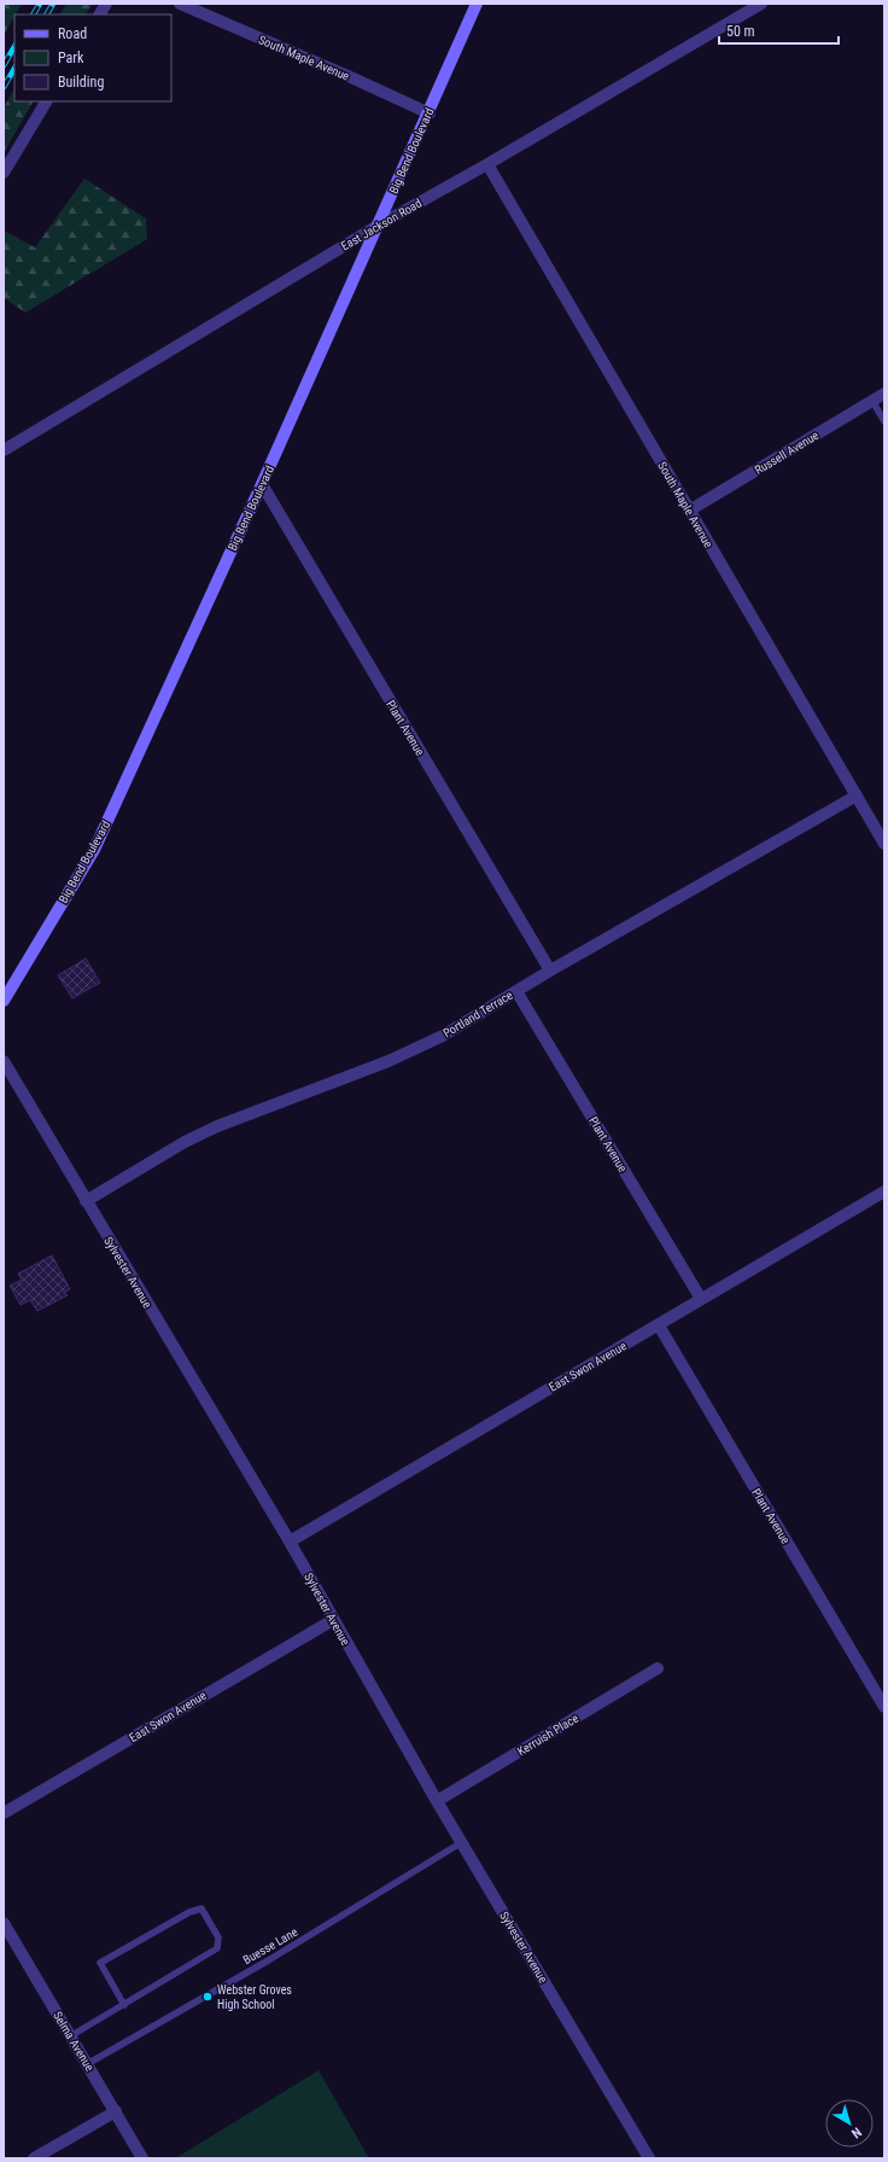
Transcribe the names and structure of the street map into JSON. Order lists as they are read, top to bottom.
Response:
{
  "streets": {
    "main road": ["Big Bend Boulevard"],
    "street": [
      "South Maple Avenue",
      "East Jackson Road",
      "Russell Avenue",
      "Plant Avenue",
      "Portland Terrace",
      "Sylvester Avenue",
      "East Swon Avenue",
      "Kerruish Place",
      "Selma Avenue"
    ],
    "lane": ["Buesse Lane"]
  },
  "crossings": [
    ["South Maple Avenue", "Big Bend Boulevard"],
    ["South Maple Avenue", "East Jackson Road"],
    ["South Maple Avenue", "Russell Avenue"],
    ["South Maple Avenue", "Portland Terrace"],
    ["Big Bend Boulevard", "East Jackson Road"],
    ["Big Bend Boulevard", "Plant Avenue"],
    ["Plant Avenue", "Portland Terrace"],
    ["Plant Avenue", "East Swon Avenue"],
    ["Portland Terrace", "Sylvester Avenue"],
    ["Sylvester Avenue", "East Swon Avenue"],
    ["Sylvester Avenue", "Kerruish Place"],
    ["Sylvester Avenue", "Buesse Lane"],
    ["Buesse Lane", "Selma Avenue"]
  ],
  "places": ["Webster Groves High School"],
  "legend": ["Road", "Park", "Building"],
  "scale_bar": "50 m",
  "north": "bottom right"
}
